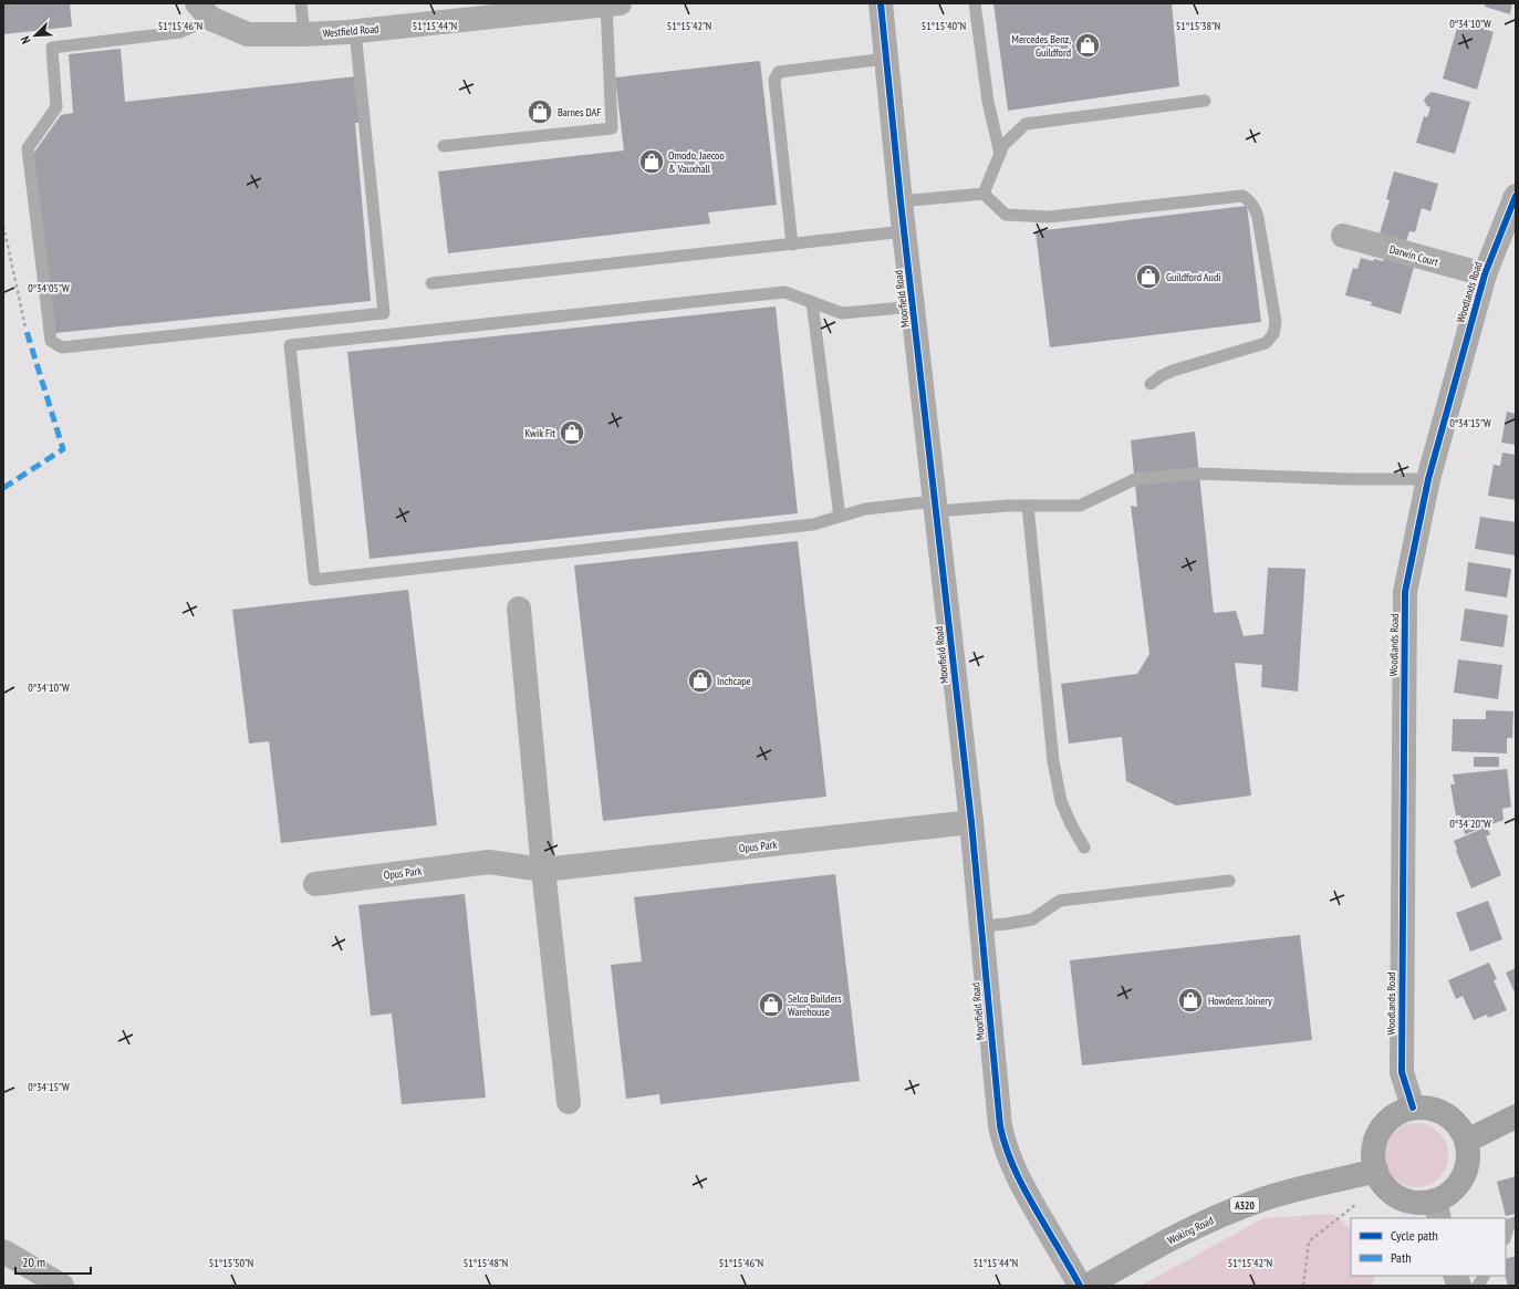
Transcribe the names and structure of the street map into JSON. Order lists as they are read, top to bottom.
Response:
{
  "streets": {
    "main road": ["A320", "Woking Road"],
    "street": [
      "Westfield Road",
      "Darwin Court",
      "Woodlands Road",
      "Moorfield Road",
      "Opus Park"
    ]
  },
  "crossings": [
    ["Darwin Court", "Woodlands Road"],
    ["Woodlands Road", "Woking Road"],
    ["Moorfield Road", "Opus Park"]
  ],
  "places": {
    "shop": [
      "Mercedes Benz, Guildford",
      "Barnes DAF",
      "Omodo, Jaecoo & Vauxhall",
      "Guildford Audi",
      "Kwik Fit",
      "Inchcape",
      "Howdens Joinery",
      "Selco Builders Warehouse"
    ]
  },
  "legend": ["Cycle path", "Path"],
  "scale_bar": "20 m",
  "north": "bottom left",
  "coordinates": [
    "0°34'10\"W",
    "51°15'46\"N",
    "51°15'44\"N",
    "51°15'42\"N",
    "51°15'40\"N",
    "51°15'38\"N",
    "0°34'05\"W",
    "0°34'15\"W",
    "0°34'20\"W",
    "51°15'50\"N",
    "51°15'48\"N"
  ]
}
